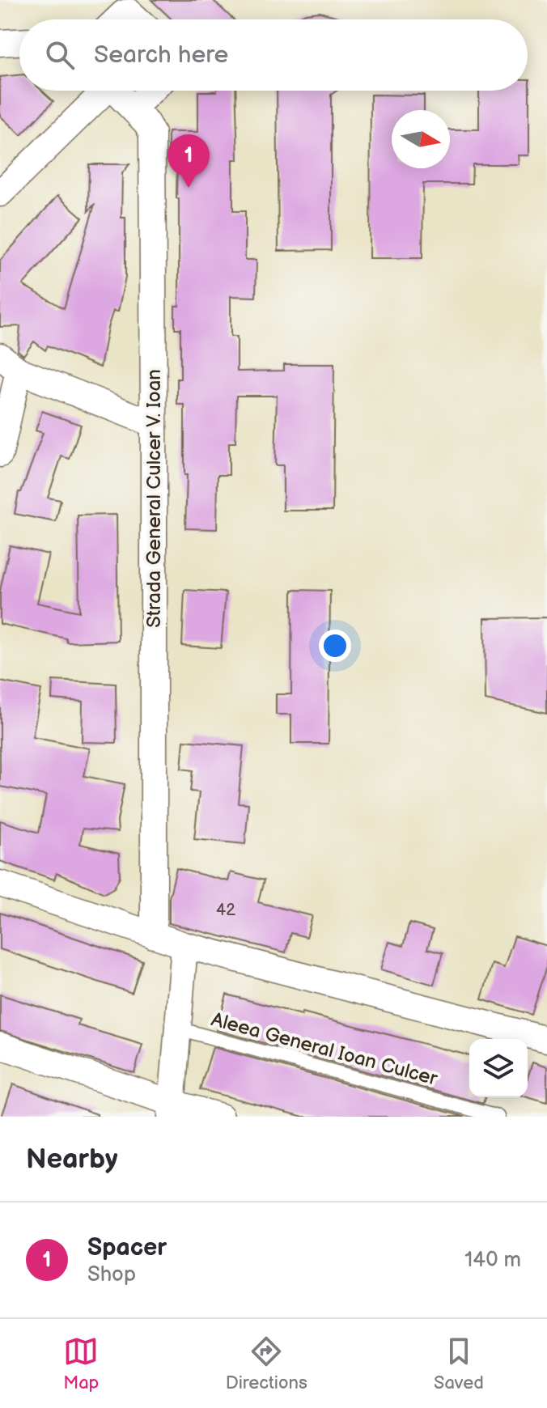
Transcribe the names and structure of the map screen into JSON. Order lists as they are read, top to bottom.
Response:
{
  "streets": {
    "street": ["Strada General Culcer V. Ioan"],
    "lane": ["Aleea General Ioan Culcer"]
  },
  "house_numbers": ["42"],
  "north": "right",
  "page": {
    "search": "Search here",
    "pins": "1",
    "heading": "Nearby",
    "list": [
      {
        "mark": "1",
        "name": "Spacer",
        "note": "Shop",
        "value": "140 m"
      }
    ],
    "nav": ["Map", "Directions", "Saved"]
  }
}
